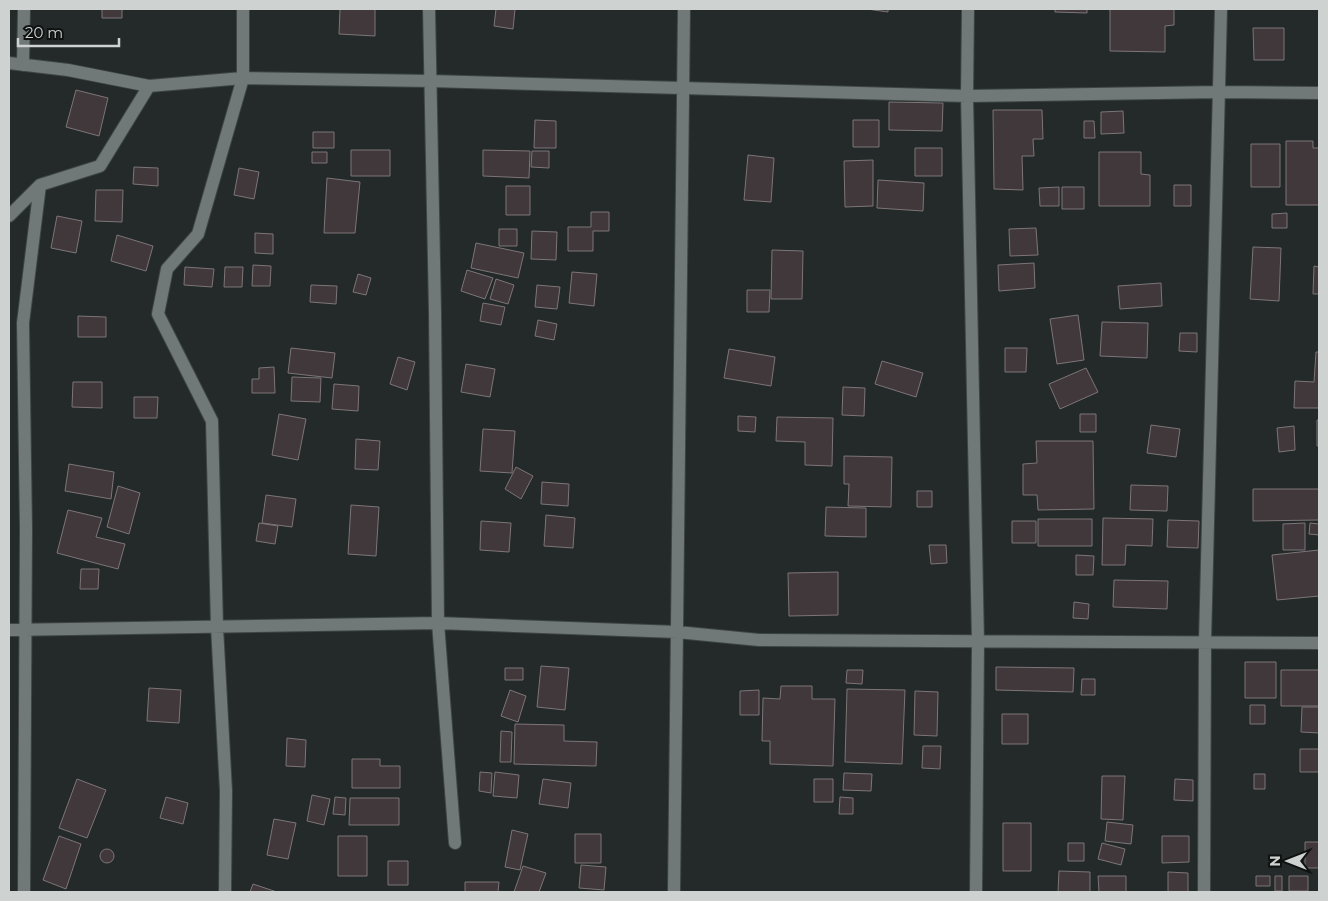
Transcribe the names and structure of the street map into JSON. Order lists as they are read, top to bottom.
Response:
{
  "scale_bar": "20 m",
  "north": "left"
}
